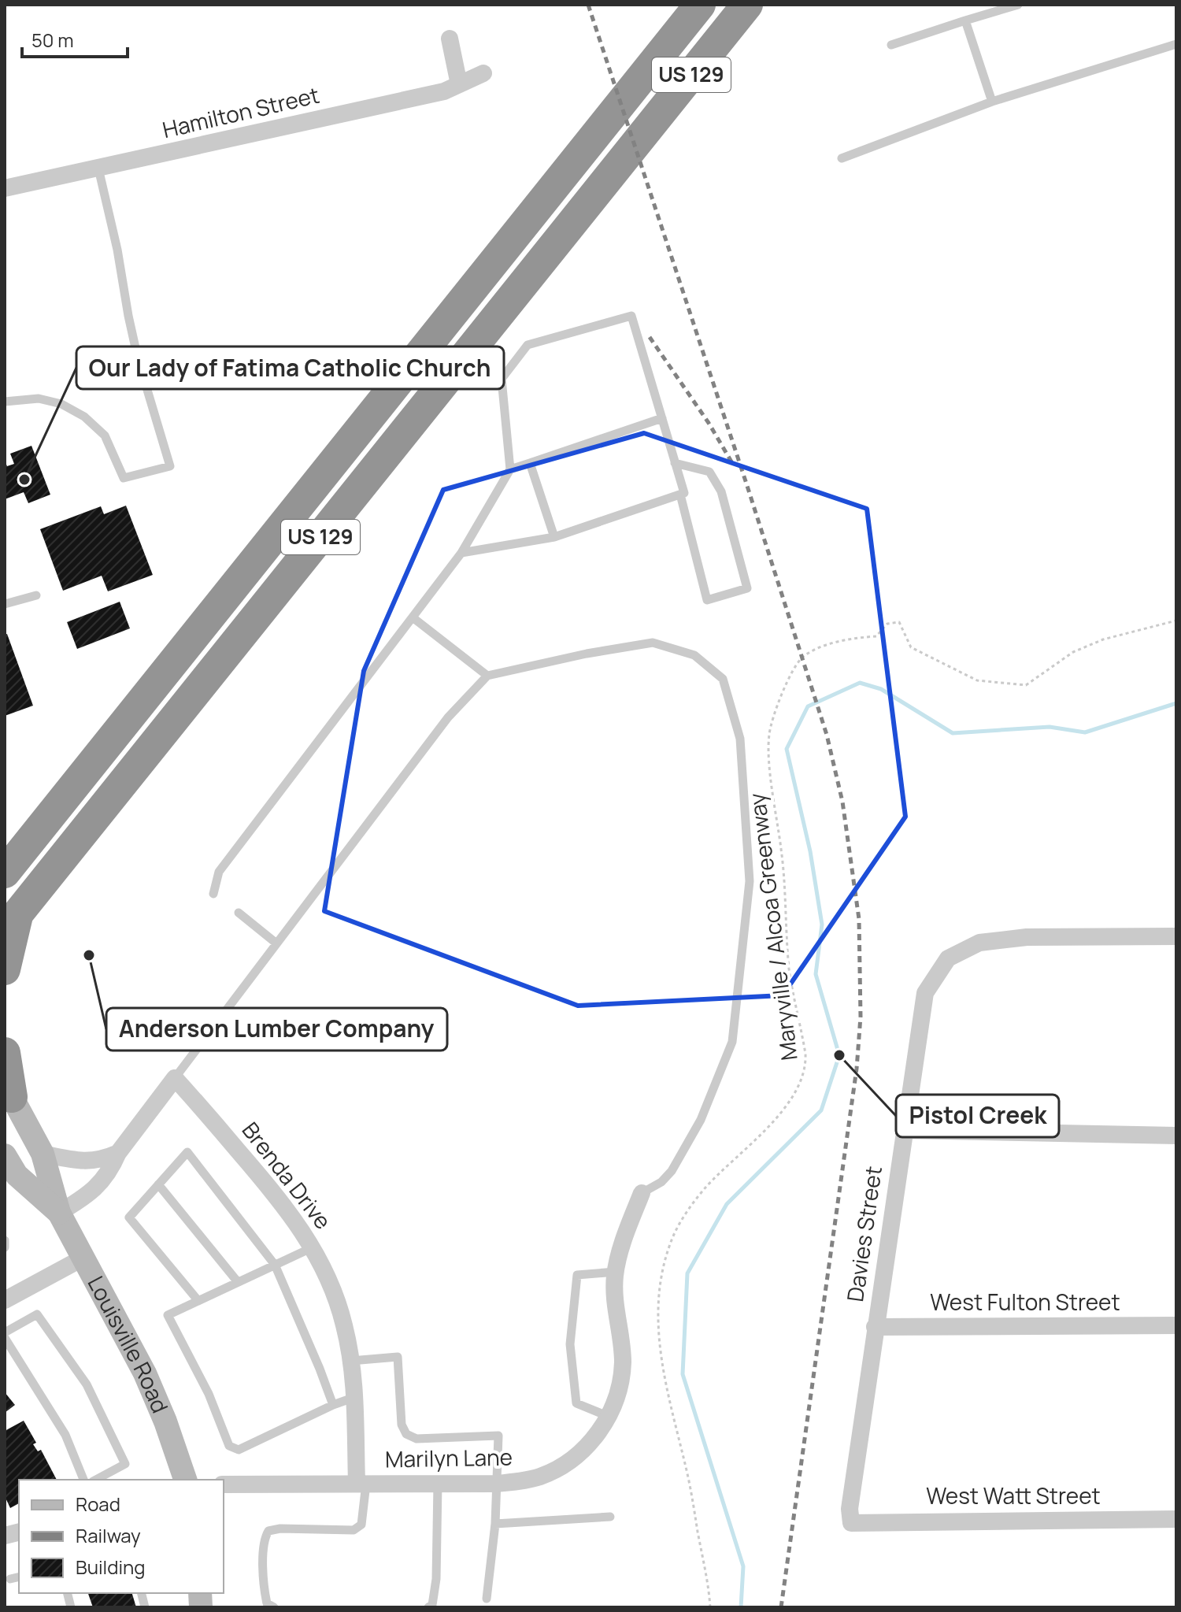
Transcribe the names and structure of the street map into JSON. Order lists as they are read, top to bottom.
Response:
{
  "streets": {
    "highway": ["US 129"],
    "main road": ["Louisville Road"],
    "street": [
      "Hamilton Street",
      "Brenda Drive",
      "Davies Street",
      "West Fulton Street",
      "Marilyn Lane",
      "West Watt Street"
    ],
    "path": ["Maryville / Alcoa Greenway"]
  },
  "crossings": [
    ["Brenda Drive", "Marilyn Lane"],
    ["Davies Street", "West Fulton Street"],
    ["Davies Street", "West Watt Street"]
  ],
  "places": ["Our Lady of Fatima Catholic Church", "Anderson Lumber Company", "Pistol Creek"],
  "legend": ["Road", "Railway", "Building"],
  "scale_bar": "50 m"
}
